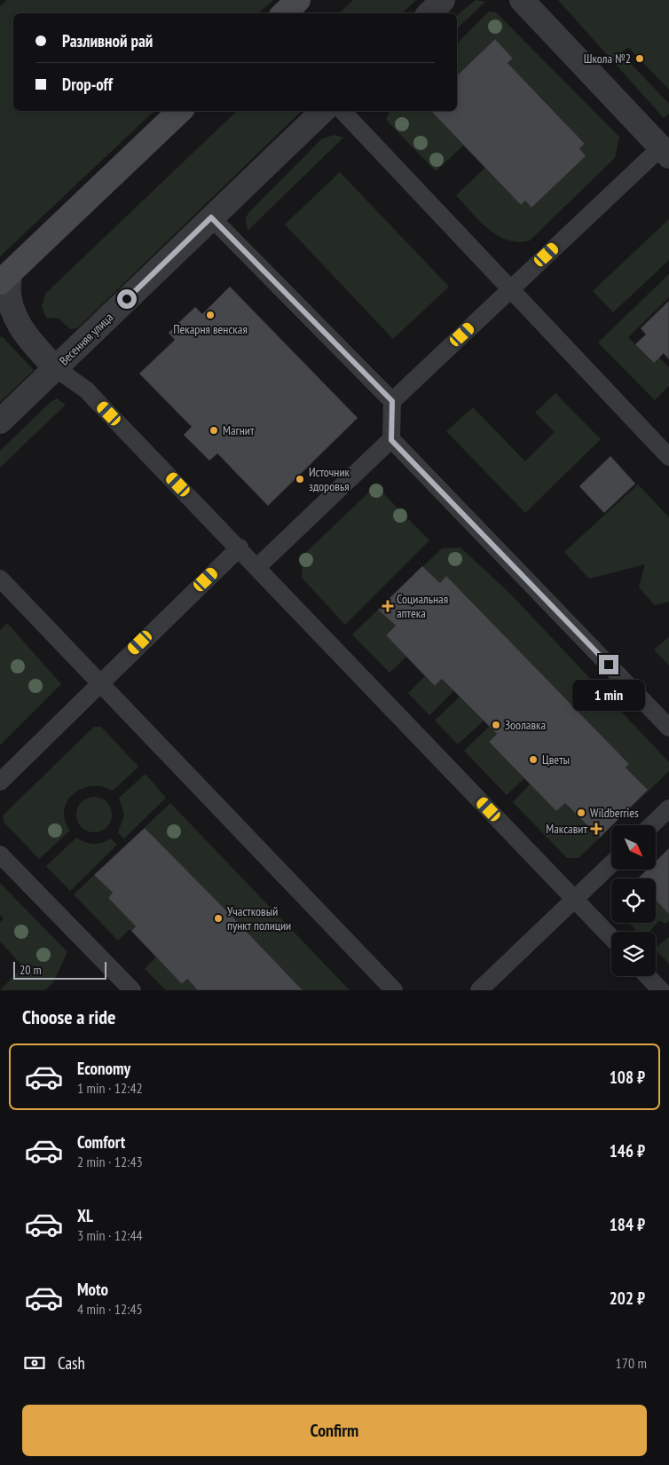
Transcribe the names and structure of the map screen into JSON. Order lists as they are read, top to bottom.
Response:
{
  "streets": {
    "street": ["Весенняя улица"]
  },
  "places": {
    "other": [
      "Школа №2",
      "Пекарня венская",
      "Магнит",
      "Источник здоровья",
      "Зоолавка",
      "Цветы",
      "Wildberries",
      "Участковый пункт полиции"
    ],
    "health": ["Социальная аптека", "Максавит"]
  },
  "scale_bar": "20 m",
  "north": "bottom right",
  "page": {
    "banner": ["Разливной рай", "Drop-off"],
    "bubble": "1 min",
    "scale": "20 m",
    "heading": "Choose a ride",
    "list": [
      {
        "name": "Economy",
        "note": "1 min · 12:42",
        "value": "108 ₽"
      },
      {
        "name": "Comfort",
        "note": "2 min · 12:43",
        "value": "146 ₽"
      },
      {
        "name": "XL",
        "note": "3 min · 12:44",
        "value": "184 ₽"
      },
      {
        "name": "Moto",
        "note": "4 min · 12:45",
        "value": "202 ₽"
      }
    ],
    "pay": ["Cash", "170 m"],
    "buttons": "Confirm"
  }
}
